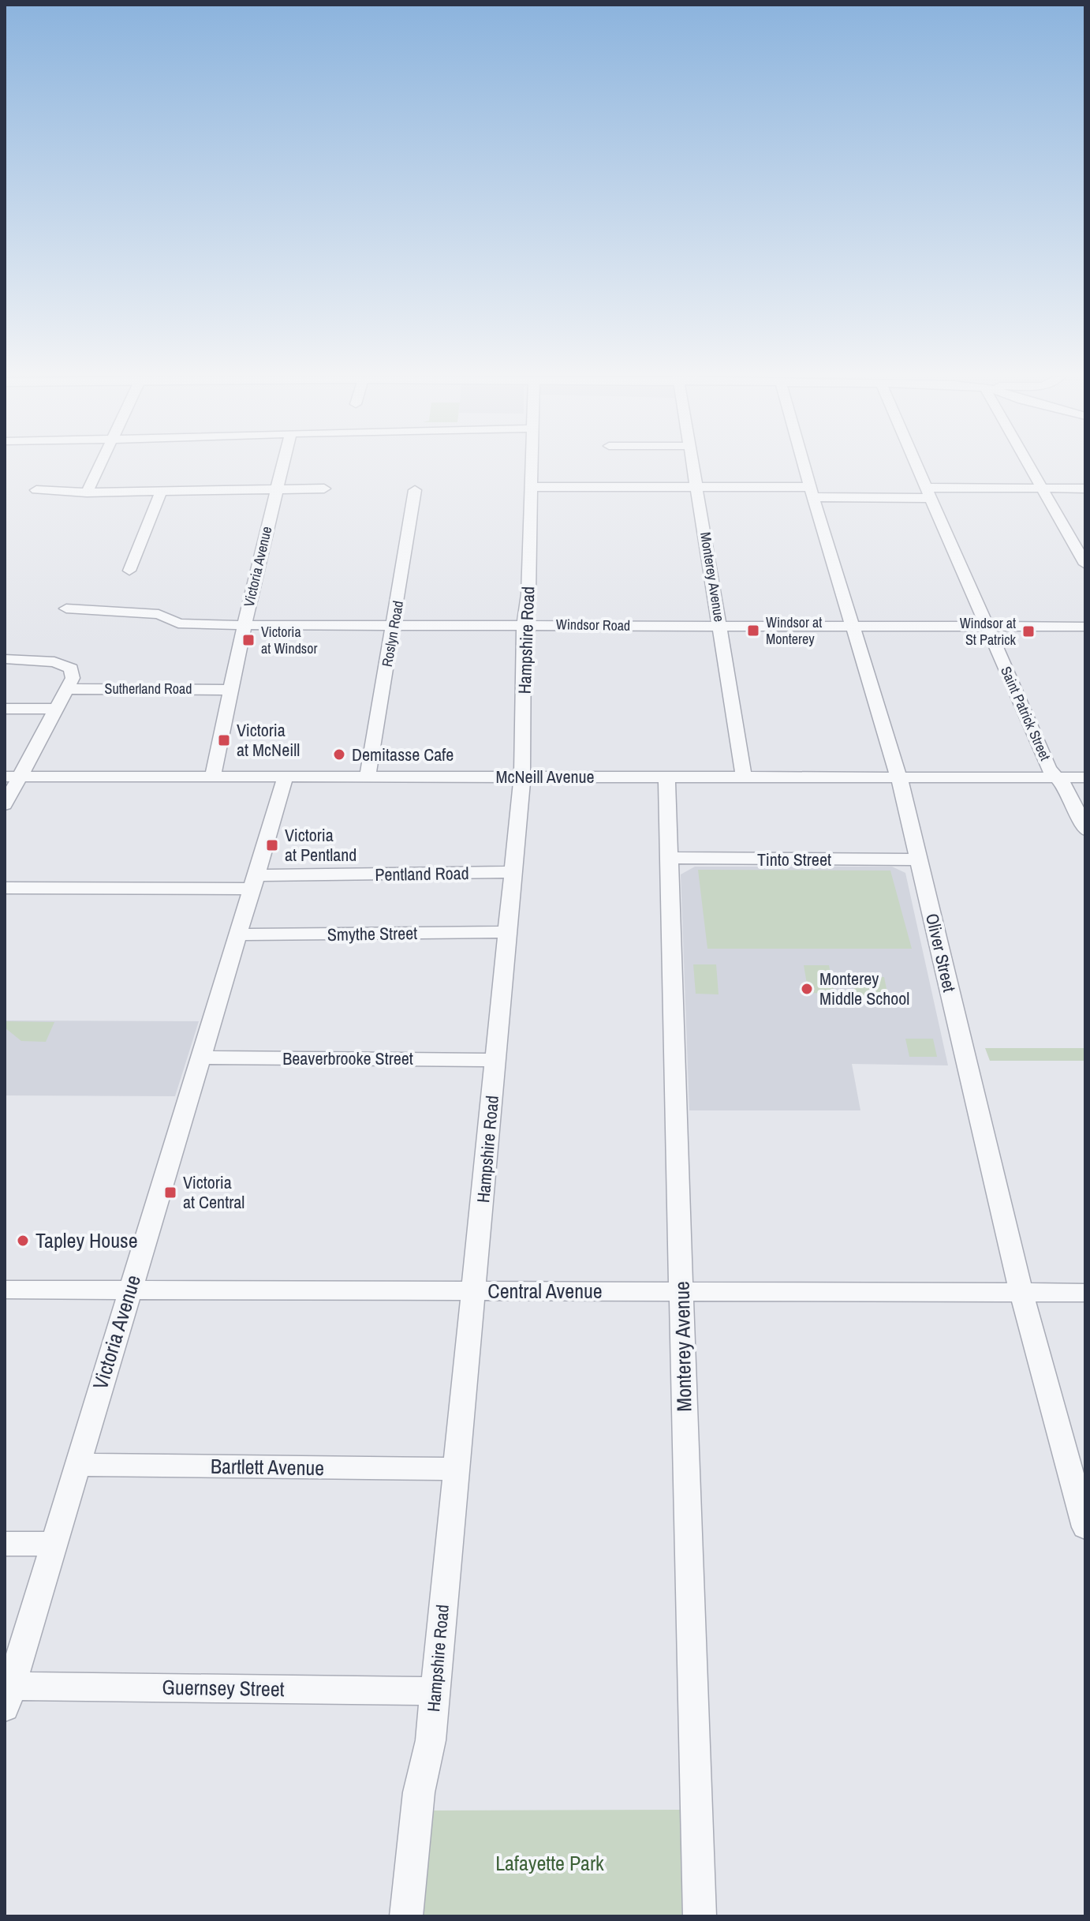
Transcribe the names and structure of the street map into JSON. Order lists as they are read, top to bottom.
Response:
{
  "streets": {
    "street": [
      "Victoria Avenue",
      "Monterey Avenue",
      "Windsor Road",
      "Roslyn Road",
      "Hampshire Road",
      "Sutherland Road",
      "Saint Patrick Street",
      "McNeill Avenue",
      "Tinto Street",
      "Pentland Road",
      "Smythe Street",
      "Oliver Street",
      "Beaverbrooke Street",
      "Central Avenue",
      "Bartlett Avenue",
      "Guernsey Street"
    ]
  },
  "crossings": [
    ["Victoria Avenue", "Windsor Road"],
    ["Victoria Avenue", "Sutherland Road"],
    ["Victoria Avenue", "McNeill Avenue"],
    ["Victoria Avenue", "Pentland Road"],
    ["Victoria Avenue", "Smythe Street"],
    ["Victoria Avenue", "Beaverbrooke Street"],
    ["Victoria Avenue", "Central Avenue"],
    ["Victoria Avenue", "Bartlett Avenue"],
    ["Victoria Avenue", "Guernsey Street"],
    ["Monterey Avenue", "Windsor Road"],
    ["Monterey Avenue", "McNeill Avenue"],
    ["Monterey Avenue", "Tinto Street"],
    ["Monterey Avenue", "Central Avenue"],
    ["Windsor Road", "Roslyn Road"],
    ["Windsor Road", "Hampshire Road"],
    ["Windsor Road", "Saint Patrick Street"],
    ["Windsor Road", "Oliver Street"],
    ["Roslyn Road", "McNeill Avenue"],
    ["Hampshire Road", "McNeill Avenue"],
    ["Hampshire Road", "Pentland Road"],
    ["Hampshire Road", "Smythe Street"],
    ["Hampshire Road", "Beaverbrooke Street"],
    ["Hampshire Road", "Central Avenue"],
    ["Hampshire Road", "Bartlett Avenue"],
    ["Hampshire Road", "Guernsey Street"],
    ["Saint Patrick Street", "McNeill Avenue"],
    ["McNeill Avenue", "Oliver Street"],
    ["Tinto Street", "Oliver Street"],
    ["Oliver Street", "Central Avenue"]
  ],
  "parks": ["Lafayette Park"],
  "places": {
    "transit": [
      "Windsor at Monterey",
      "Windsor at St Patrick",
      "Victoria at Windsor",
      "Victoria at McNeill",
      "Victoria at Pentland",
      "Victoria at Central"
    ],
    "other": ["Demitasse Cafe", "Monterey Middle School", "Tapley House"]
  }
}
